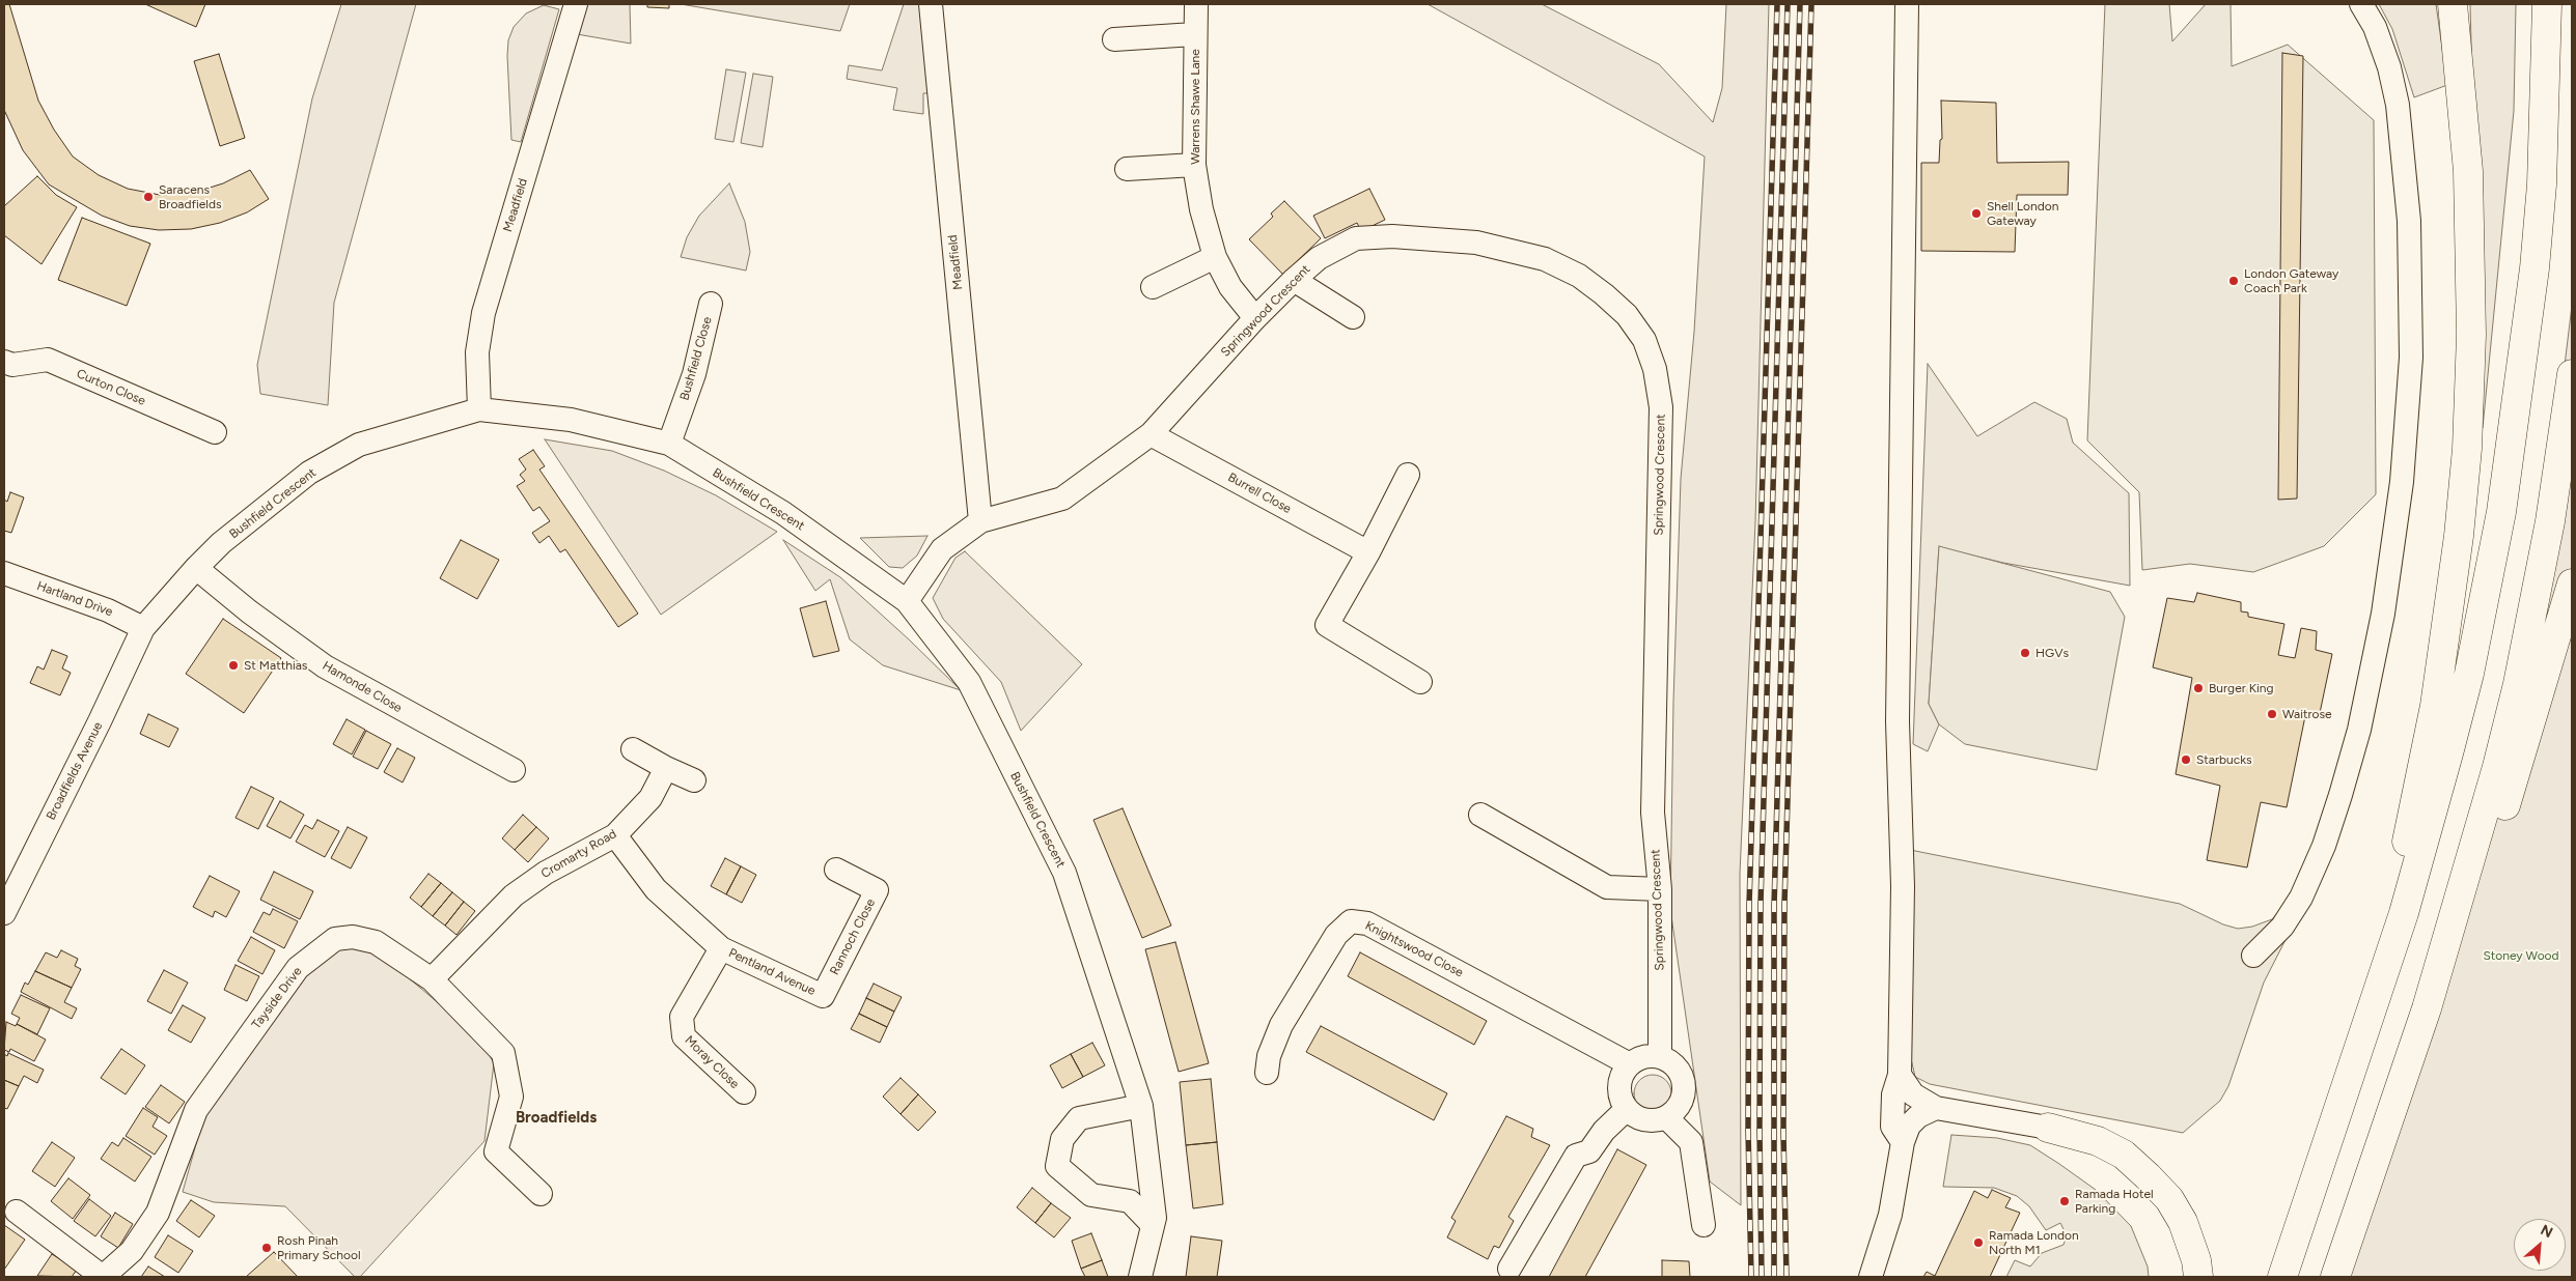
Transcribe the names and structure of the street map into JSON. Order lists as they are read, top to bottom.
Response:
{
  "streets": {
    "street": [
      "Warrens Shawe Lane",
      "Meadfield",
      "Springwood Crescent",
      "Bushfield Close",
      "Curton Close",
      "Burrell Close",
      "Bushfield Crescent",
      "Hartland Drive",
      "Hamonde Close",
      "Broadfields Avenue",
      "Cromarty Road",
      "Rannoch Close",
      "Knightswood Close",
      "Pentland Avenue",
      "Tayside Drive",
      "Moray Close"
    ]
  },
  "crossings": [
    ["Warrens Shawe Lane", "Springwood Crescent"],
    ["Meadfield", "Springwood Crescent"],
    ["Meadfield", "Bushfield Crescent"],
    ["Springwood Crescent", "Burrell Close"],
    ["Springwood Crescent", "Bushfield Crescent"],
    ["Springwood Crescent", "Knightswood Close"],
    ["Bushfield Close", "Bushfield Crescent"],
    ["Bushfield Crescent", "Hartland Drive"],
    ["Bushfield Crescent", "Hamonde Close"],
    ["Bushfield Crescent", "Broadfields Avenue"],
    ["Hartland Drive", "Broadfields Avenue"],
    ["Cromarty Road", "Pentland Avenue"],
    ["Cromarty Road", "Tayside Drive"],
    ["Rannoch Close", "Pentland Avenue"],
    ["Pentland Avenue", "Moray Close"]
  ],
  "districts": ["Broadfields"],
  "parks": ["Stoney Wood"],
  "places": [
    "Saracens Broadfields",
    "Shell London Gateway",
    "London Gateway Coach Park",
    "HGVs",
    "St Matthias",
    "Burger King",
    "Waitrose",
    "Starbucks",
    "Ramada Hotel Parking",
    "Ramada London North M1",
    "Rosh Pinah Primary School"
  ],
  "north": "top right"
}
